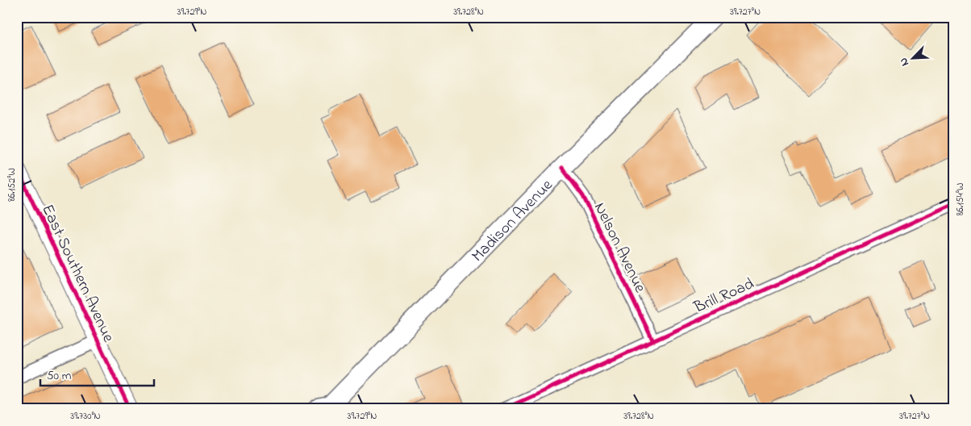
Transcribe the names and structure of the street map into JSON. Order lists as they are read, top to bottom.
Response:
{
  "streets": {
    "main road": ["Madison Avenue"],
    "street": ["Nelson Avenue", "East Southern Avenue", "Brill Road"]
  },
  "crossings": [
    ["Madison Avenue", "Nelson Avenue"],
    ["Nelson Avenue", "Brill Road"]
  ],
  "scale_bar": "50 m",
  "north": "bottom left",
  "coordinates": [
    "39.729°N",
    "39.728°N",
    "39.727°N",
    "86.152°W",
    "86.154°W",
    "39.730°N"
  ]
}
